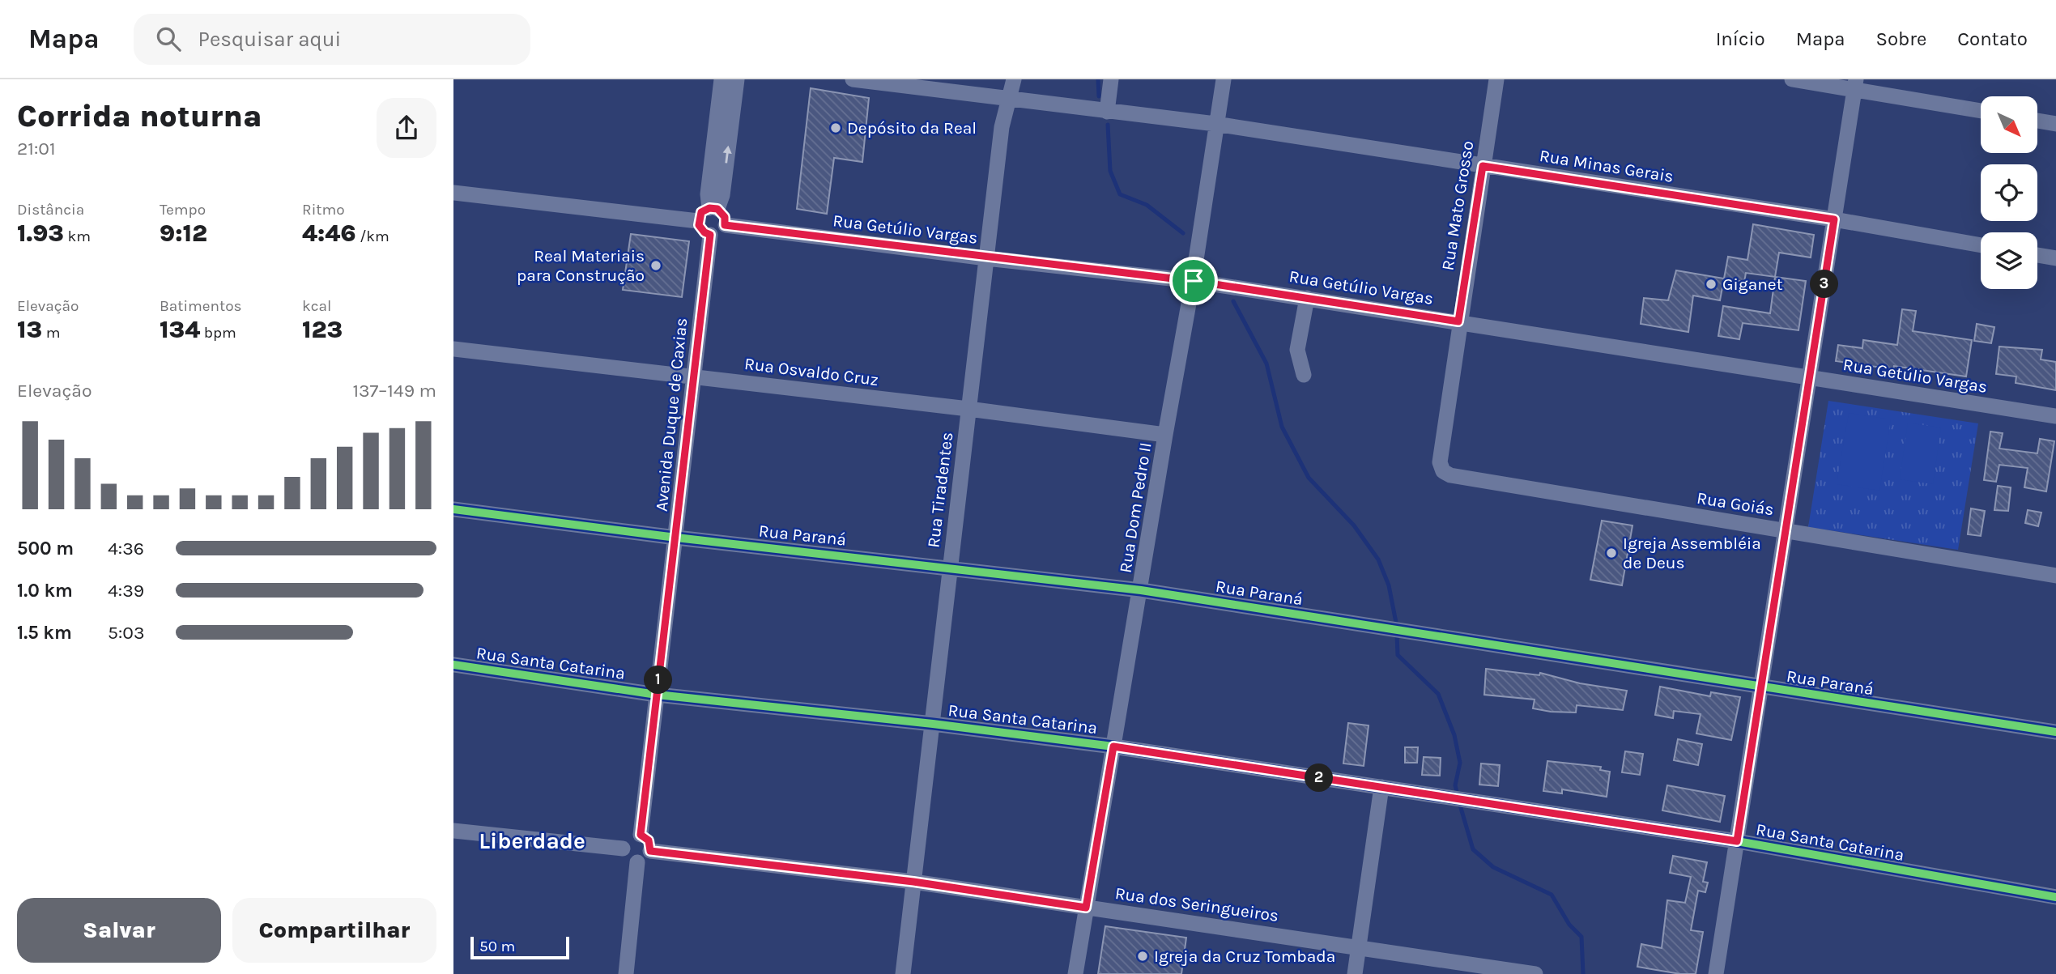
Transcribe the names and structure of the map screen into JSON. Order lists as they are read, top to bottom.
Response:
{
  "streets": {
    "street": [
      "Rua Minas Gerais",
      "Rua Mato Grosso",
      "Rua Getúlio Vargas",
      "Rua Osvaldo Cruz",
      "Avenida Duque de Caxias",
      "Rua Tiradentes",
      "Rua Goiás",
      "Rua Dom Pedro II",
      "Rua Paraná",
      "Rua Santa Catarina",
      "Rua dos Seringueiros"
    ]
  },
  "crossings": [
    ["Rua Minas Gerais", "Rua Mato Grosso"],
    ["Rua Minas Gerais", "Rua Tiradentes"],
    ["Rua Minas Gerais", "Rua Dom Pedro II"],
    ["Rua Mato Grosso", "Rua Getúlio Vargas"],
    ["Rua Mato Grosso", "Rua Goiás"],
    ["Rua Getúlio Vargas", "Avenida Duque de Caxias"],
    ["Rua Getúlio Vargas", "Rua Tiradentes"],
    ["Rua Getúlio Vargas", "Rua Dom Pedro II"],
    ["Rua Osvaldo Cruz", "Avenida Duque de Caxias"],
    ["Rua Osvaldo Cruz", "Rua Tiradentes"],
    ["Rua Osvaldo Cruz", "Rua Dom Pedro II"],
    ["Avenida Duque de Caxias", "Rua Paraná"],
    ["Avenida Duque de Caxias", "Rua Santa Catarina"],
    ["Avenida Duque de Caxias", "Rua dos Seringueiros"],
    ["Rua Tiradentes", "Rua Paraná"],
    ["Rua Tiradentes", "Rua Santa Catarina"],
    ["Rua Tiradentes", "Rua dos Seringueiros"],
    ["Rua Dom Pedro II", "Rua Paraná"],
    ["Rua Dom Pedro II", "Rua Santa Catarina"],
    ["Rua Dom Pedro II", "Rua dos Seringueiros"]
  ],
  "districts": ["Liberdade"],
  "places": [
    "Depósito da Real",
    "Real Materiais para Construção",
    "Giganet",
    "Igreja Assembléia de Deus",
    "Igreja da Cruz Tombada"
  ],
  "scale_bar": "50 m",
  "north": "bottom right",
  "page": {
    "header": "Mapa",
    "search": "Pesquisar aqui",
    "nav": [
      "Início",
      "Mapa",
      "Sobre",
      "Contato"
    ],
    "heading": ["Corrida noturna", "21:01"],
    "stats": [
      ["Distância", "1.93 km"],
      ["Tempo", "9:12"],
      ["Ritmo", "4:46 /km"],
      ["Elevação", "13 m"],
      ["Batimentos", "134 bpm"],
      ["kcal", "123"]
    ],
    "pins": ["3", "1", "2"],
    "chart": ["Elevação", "137–149 m"],
    "list": [
      {
        "name": "500 m",
        "note": "4:36"
      },
      {
        "name": "1.0 km",
        "note": "4:39"
      },
      {
        "name": "1.5 km",
        "note": "5:03"
      }
    ],
    "buttons": ["Salvar", "Compartilhar"],
    "scale": "50 m"
  }
}
